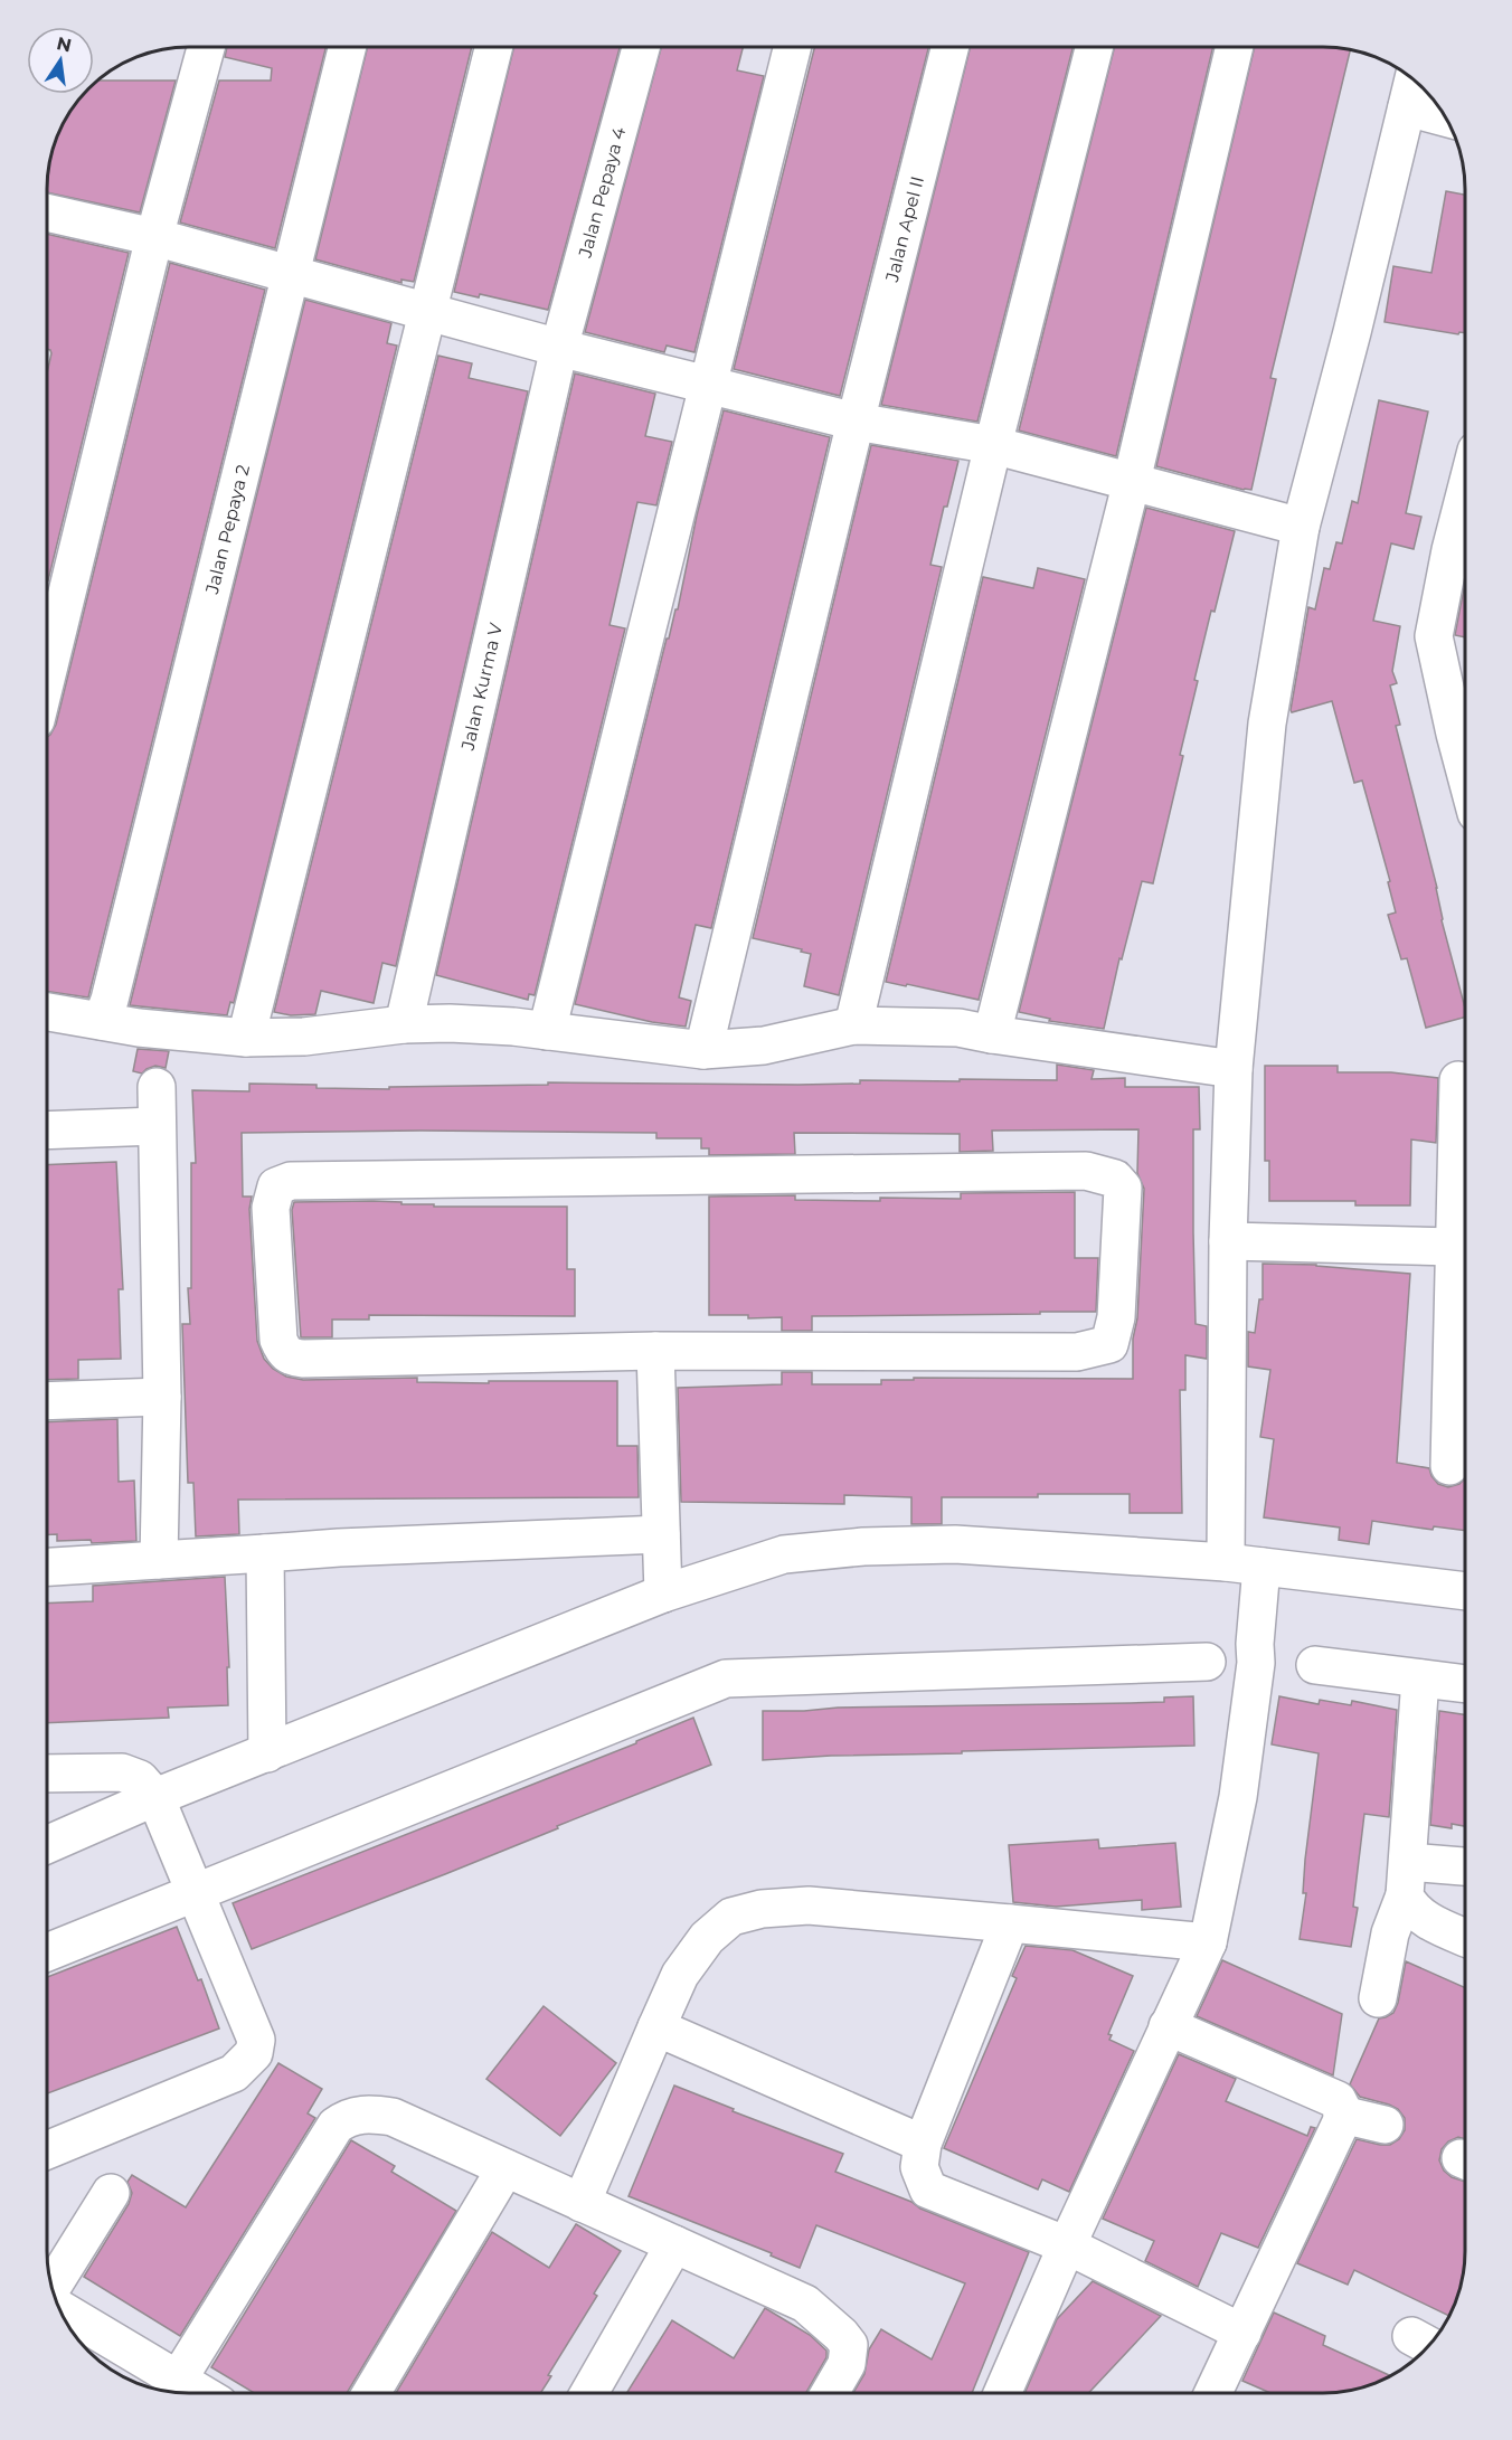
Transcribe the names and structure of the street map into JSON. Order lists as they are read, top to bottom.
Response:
{
  "streets": {
    "street": [
      "Jalan Pepaya 4",
      "Jalan Apel II",
      "Jalan Pepaya 2",
      "Jalan Kurma V"
    ]
  },
  "crossings": [
    ["Jalan Pepaya 4", "Jalan Kurma V"]
  ],
  "north": "top"
}
